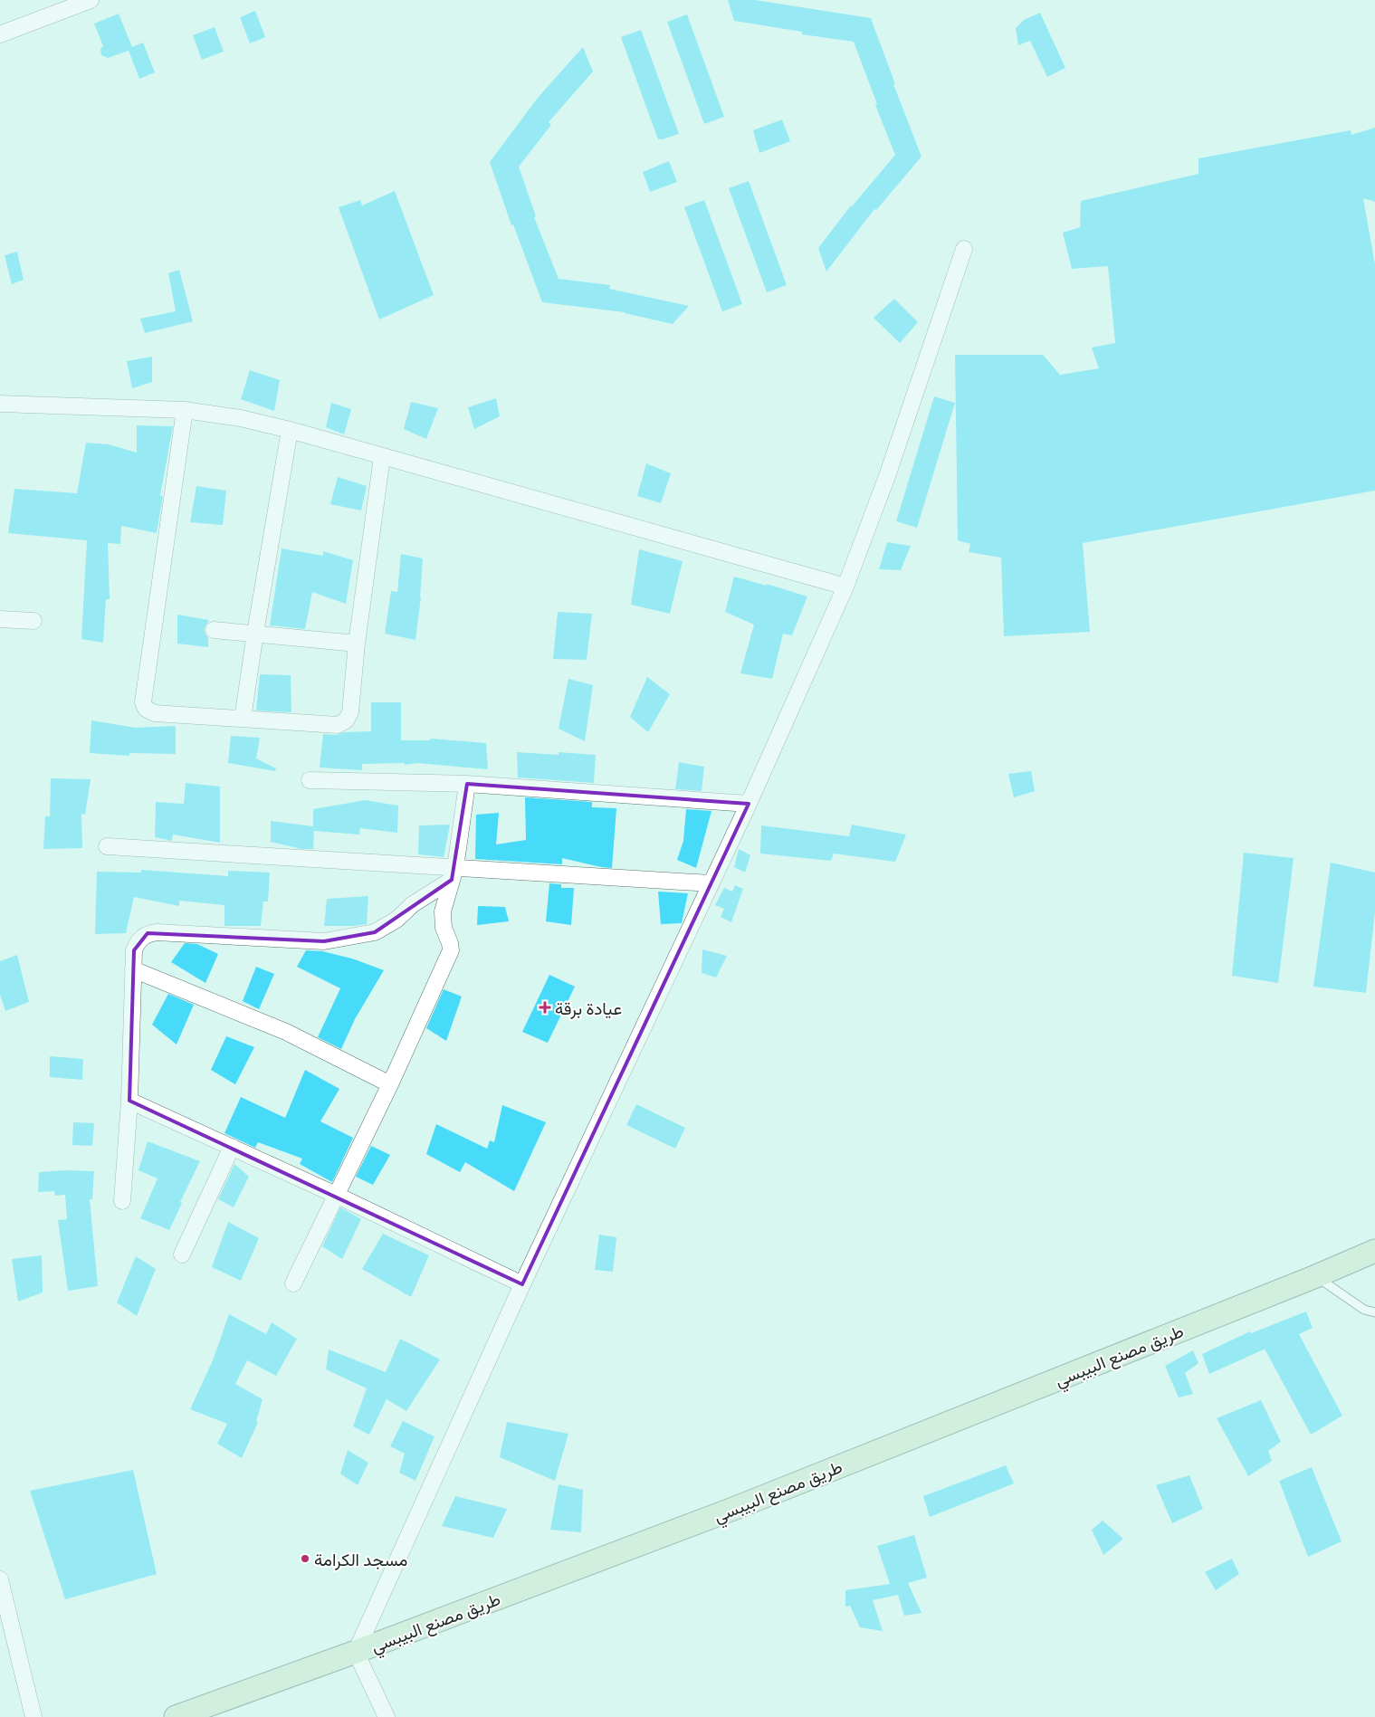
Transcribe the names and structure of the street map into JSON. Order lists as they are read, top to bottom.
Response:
{
  "streets": {
    "main road": ["طريق مصنع البيبسي"]
  },
  "places": {
    "health": ["عيادة برقة"],
    "other": ["مسجد الكرامة"]
  }
}
